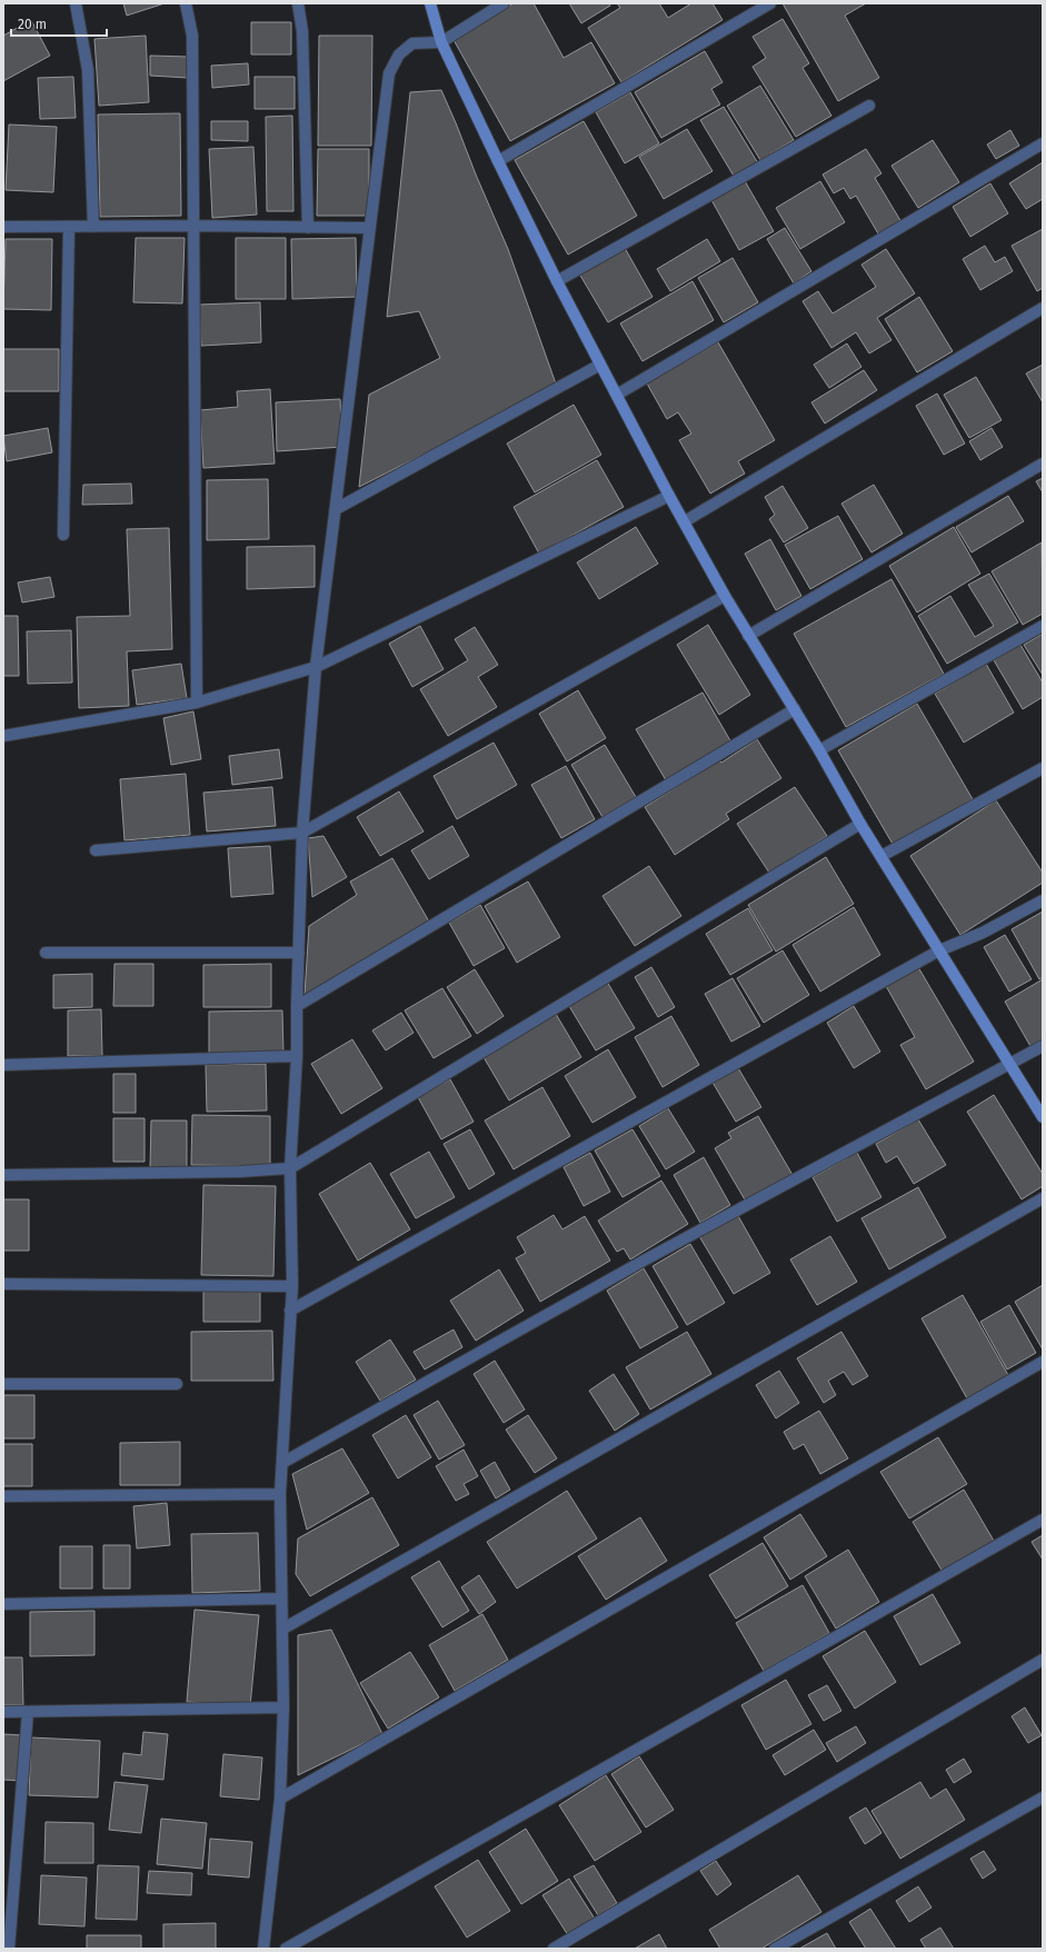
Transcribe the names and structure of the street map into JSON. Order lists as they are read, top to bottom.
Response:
{
  "scale_bar": "20 m"
}
